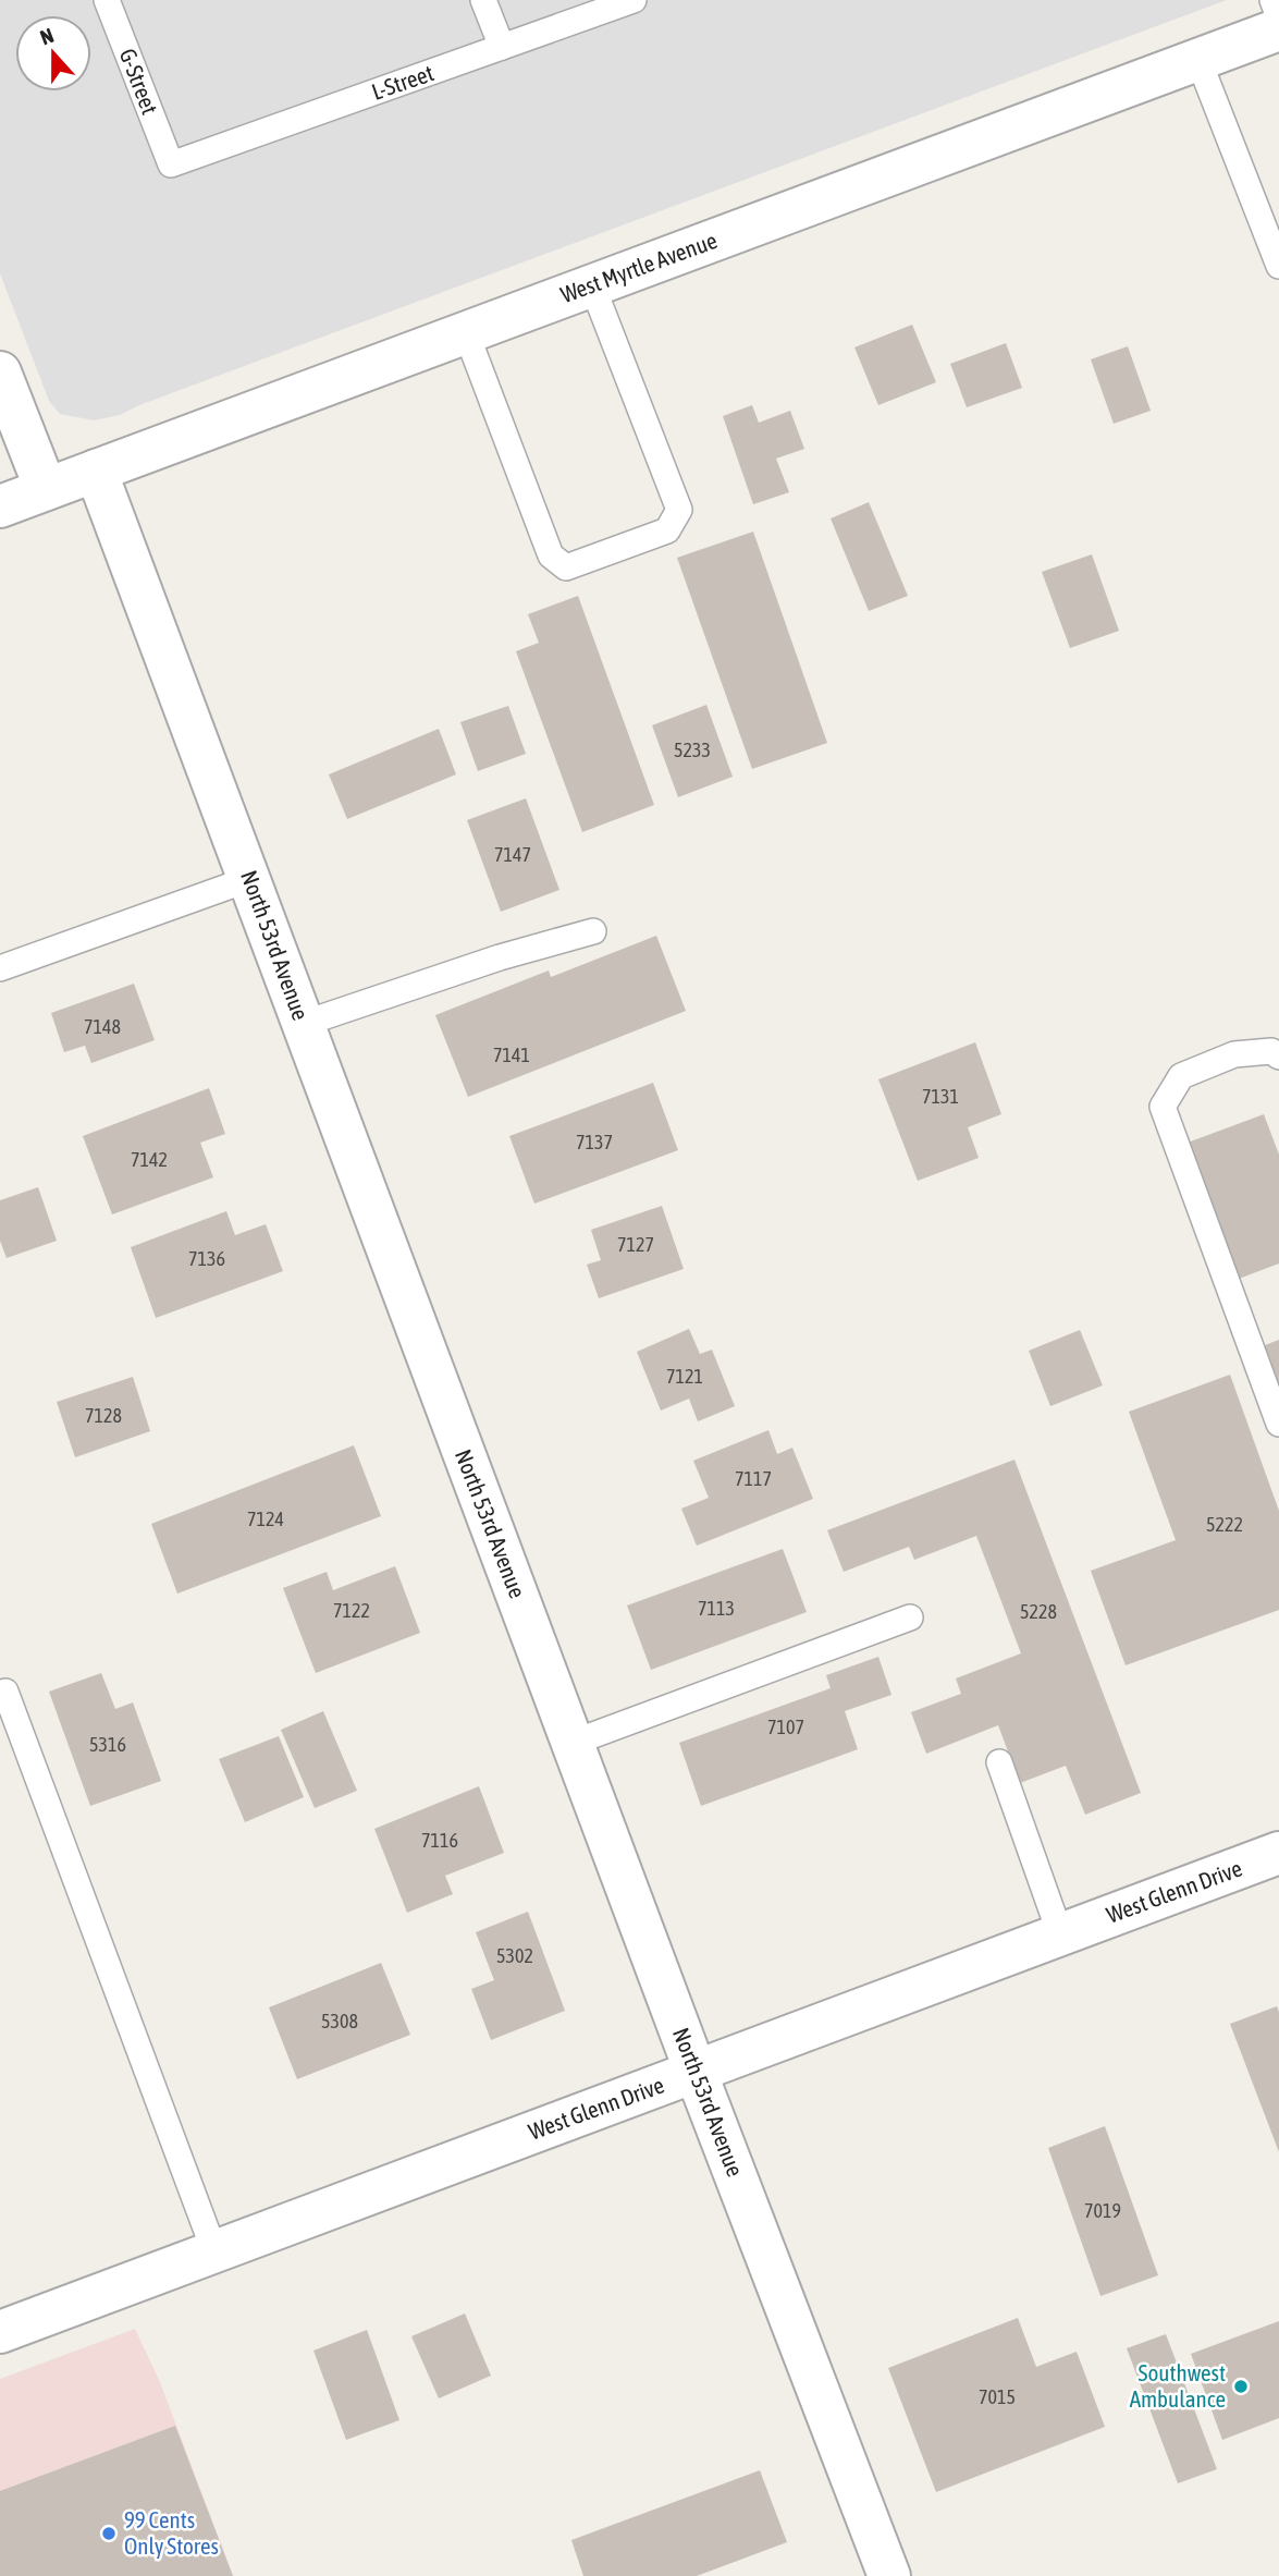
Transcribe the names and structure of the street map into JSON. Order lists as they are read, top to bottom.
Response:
{
  "streets": {
    "street": ["West Myrtle Avenue", "North 53rd Avenue", "West Glenn Drive"],
    "lane": ["G-Street", "L-Street"]
  },
  "crossings": [
    ["G-Street", "L-Street"],
    ["West Myrtle Avenue", "North 53rd Avenue"],
    ["North 53rd Avenue", "West Glenn Drive"]
  ],
  "places": ["Southwest Ambulance", "99 Cents Only Stores"],
  "house_numbers": [
    "5233",
    "7147",
    "7148",
    "7141",
    "7131",
    "7137",
    "7142",
    "7127",
    "7136",
    "7121",
    "7128",
    "7117",
    "7124",
    "5222",
    "7113",
    "7122",
    "5228",
    "7107",
    "5316",
    "7116",
    "5302",
    "5308",
    "7019",
    "7015"
  ],
  "north": "top"
}
